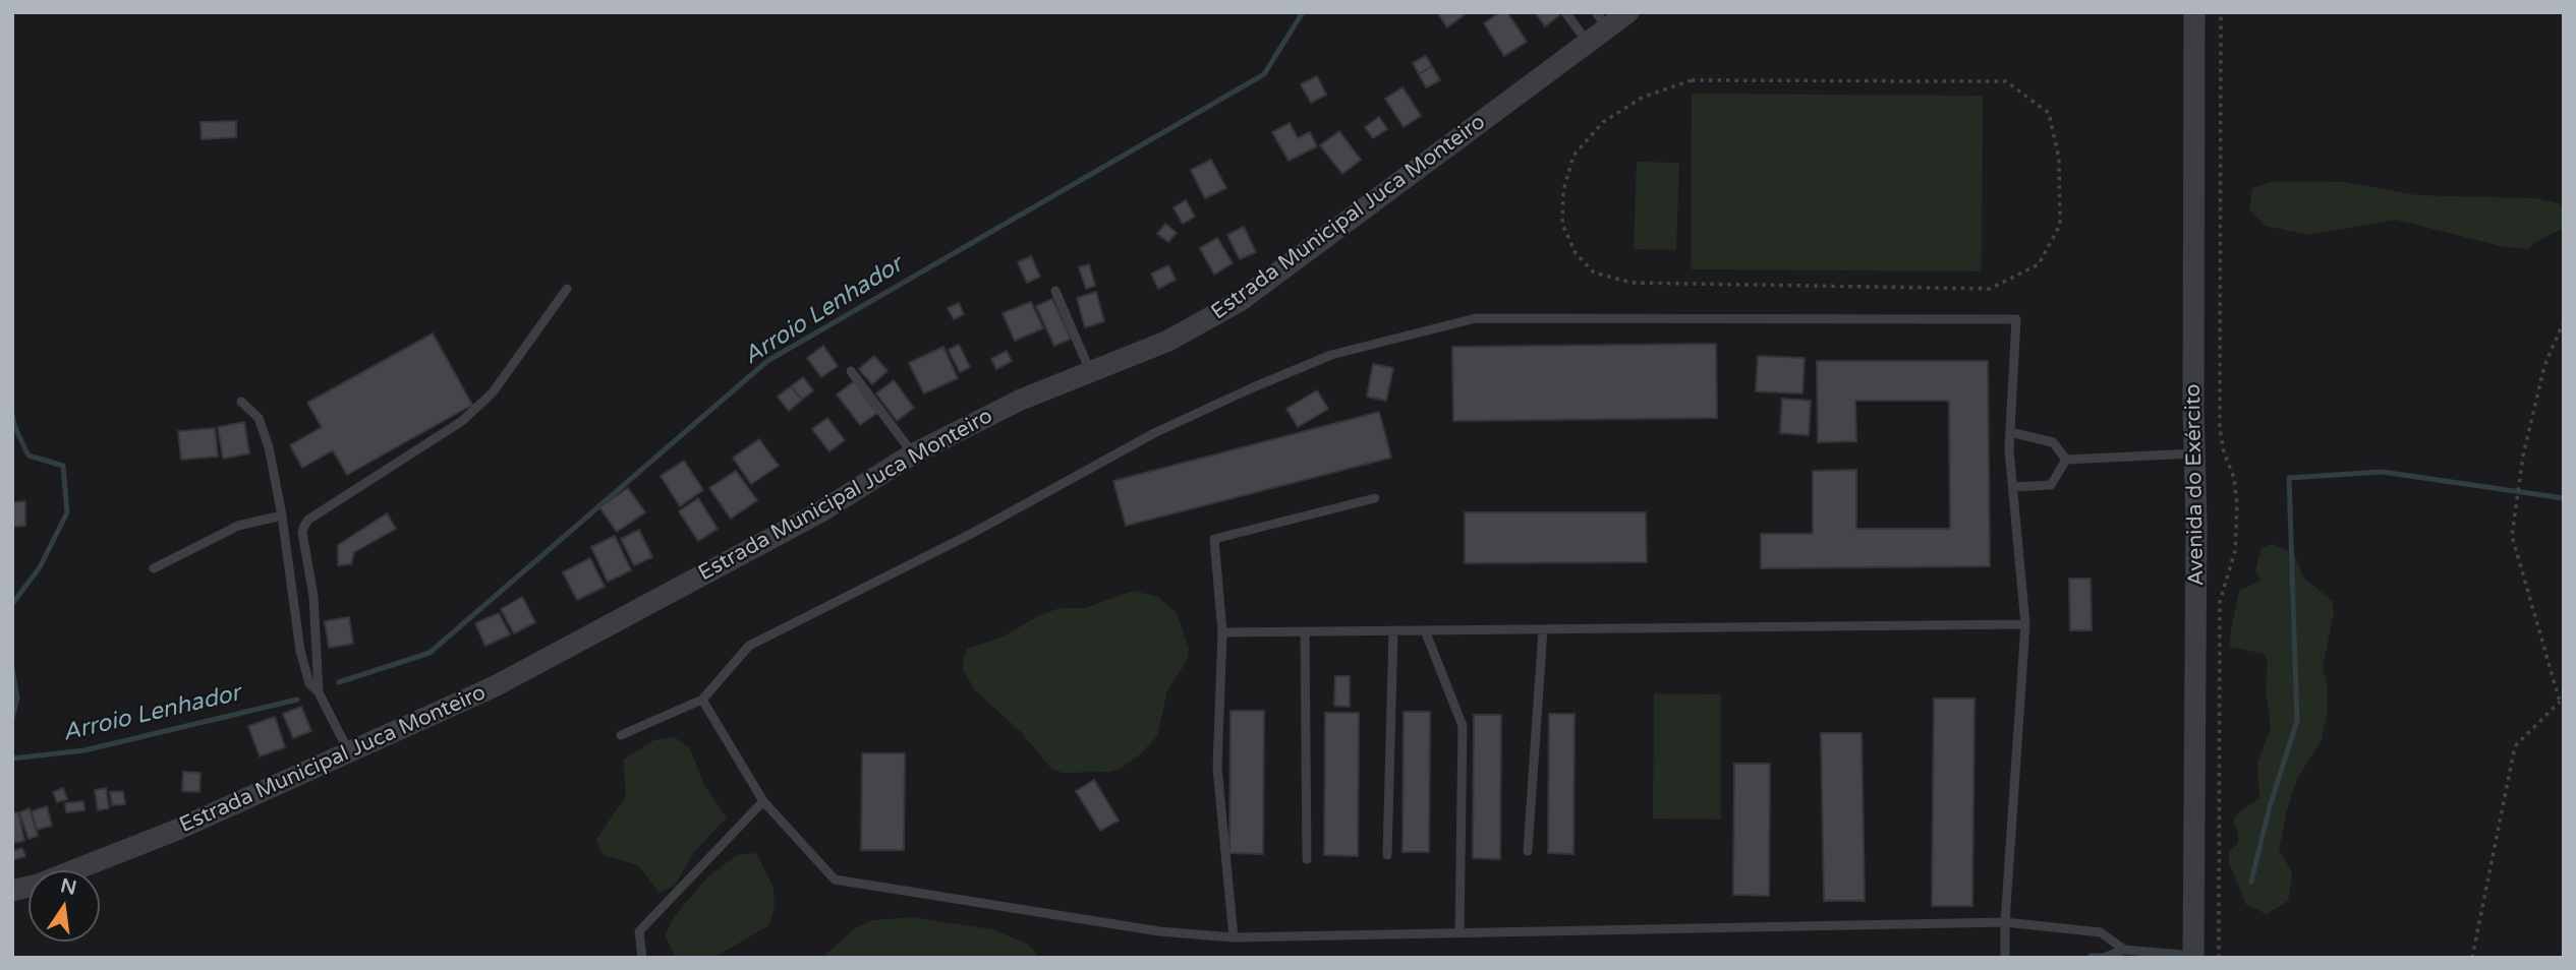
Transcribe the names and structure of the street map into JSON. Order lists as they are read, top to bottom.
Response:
{
  "streets": {
    "street": ["Estrada Municipal Juca Monteiro", "Avenida do Exército"]
  },
  "water": ["Arroio Lenhador"],
  "north": "top"
}
